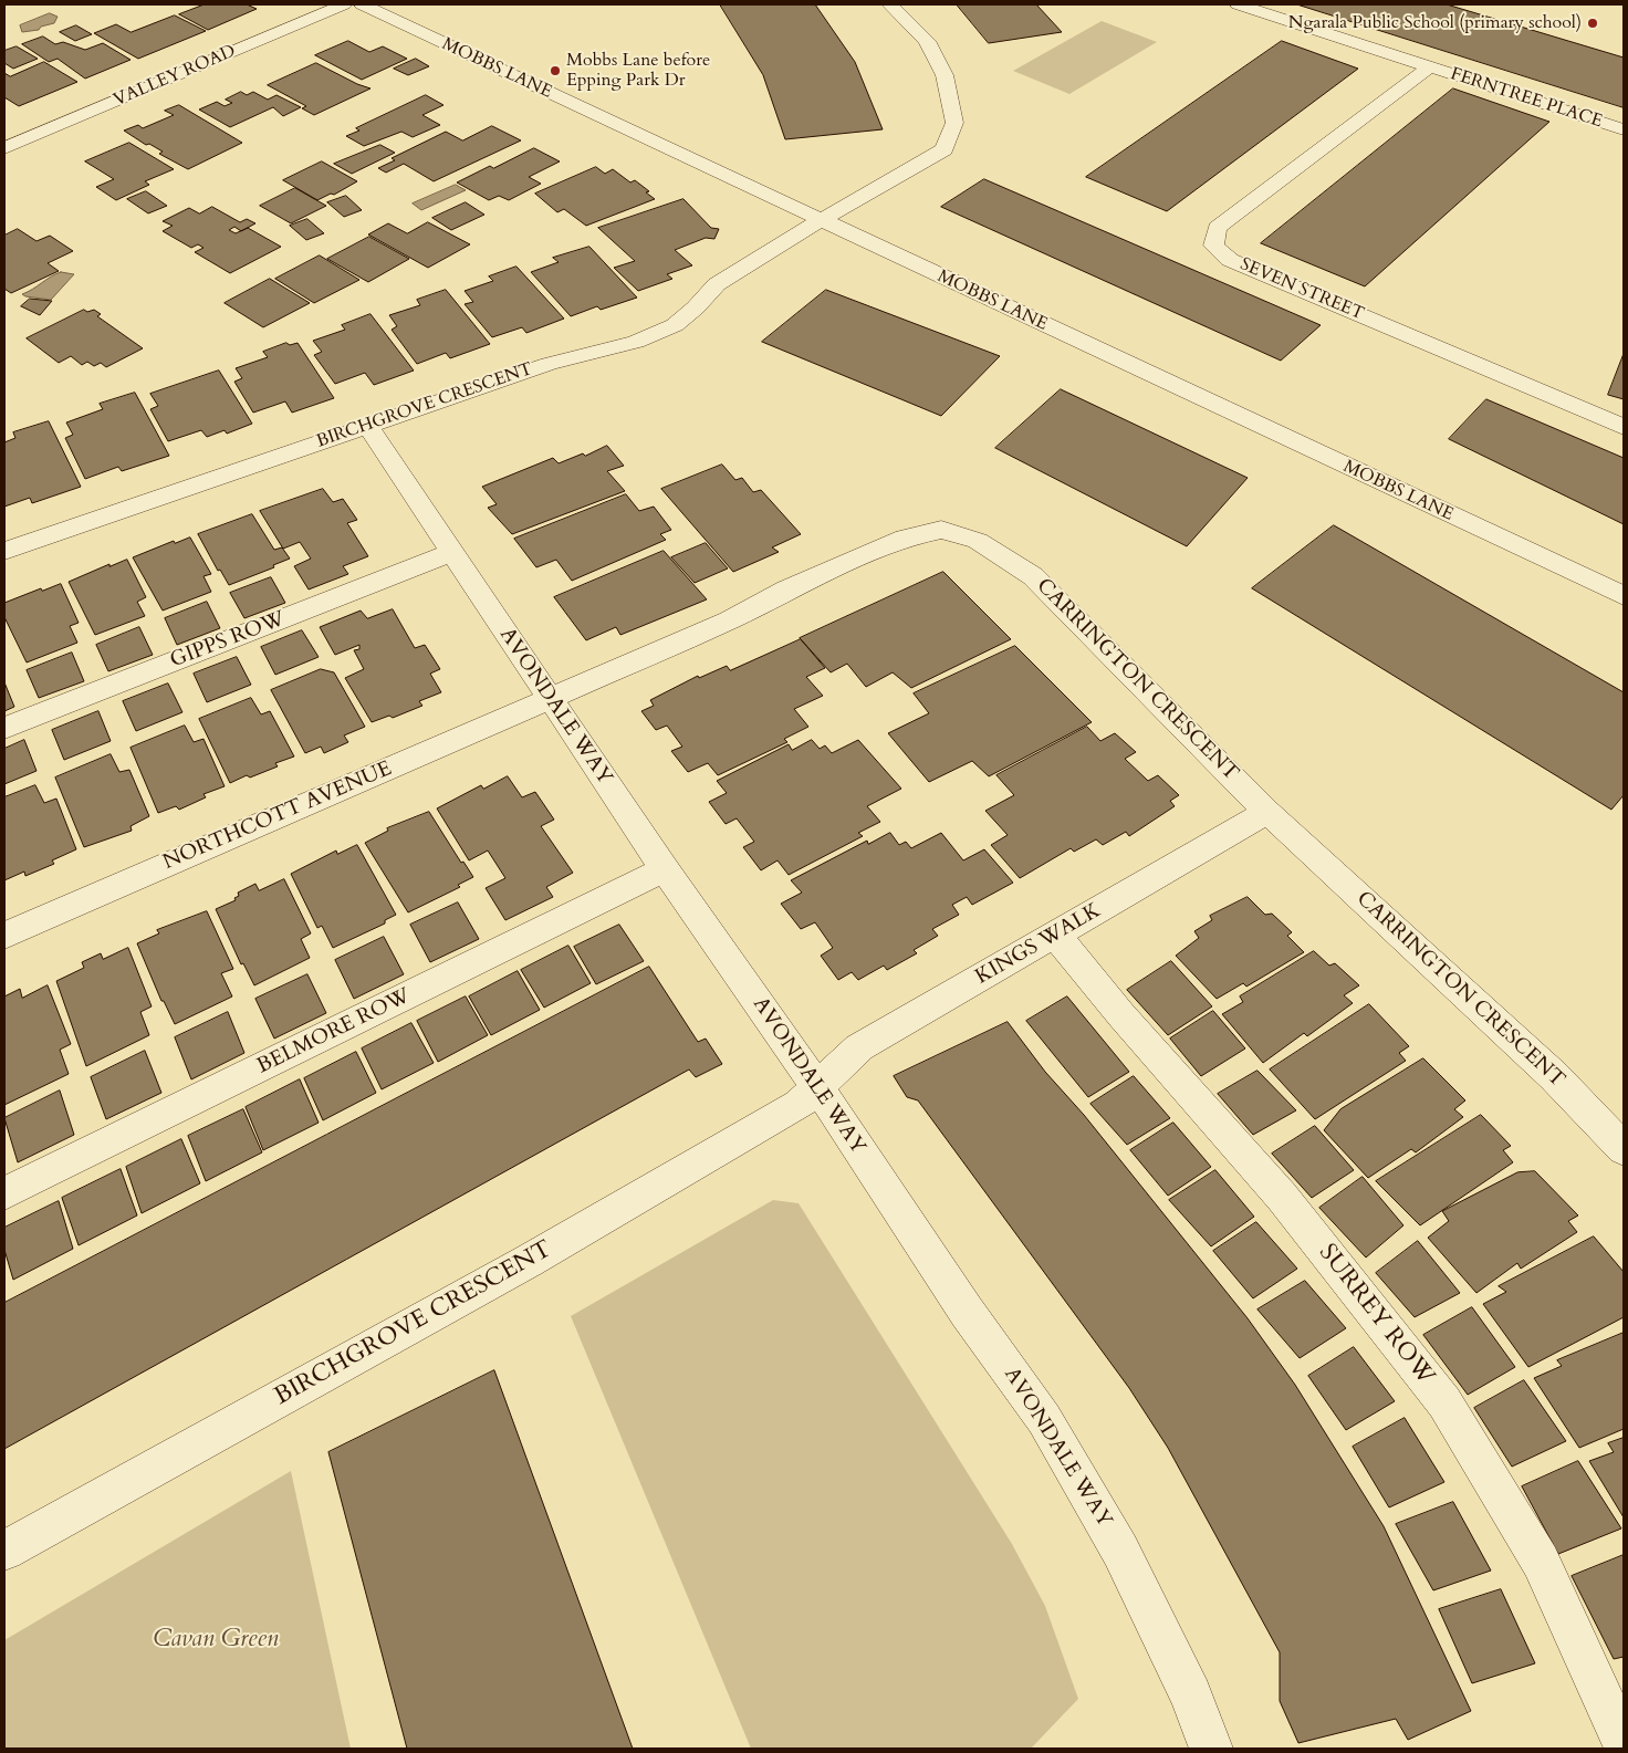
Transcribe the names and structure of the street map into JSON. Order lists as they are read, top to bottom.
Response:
{
  "streets": {
    "street": [
      "MOBBS LANE",
      "VALLEY ROAD",
      "FERNTREE PLACE",
      "SEVEN STREET",
      "BIRCHGROVE CRESCENT",
      "GIPPS ROW",
      "CARRINGTON CRESCENT",
      "AVONDALE WAY",
      "NORTHCOTT AVENUE",
      "KINGS WALK",
      "BELMORE ROW",
      "SURREY ROW"
    ]
  },
  "crossings": [
    ["MOBBS LANE", "BIRCHGROVE CRESCENT"],
    ["FERNTREE PLACE", "SEVEN STREET"],
    ["BIRCHGROVE CRESCENT", "AVONDALE WAY"],
    ["BIRCHGROVE CRESCENT", "KINGS WALK"],
    ["GIPPS ROW", "AVONDALE WAY"],
    ["CARRINGTON CRESCENT", "AVONDALE WAY"],
    ["CARRINGTON CRESCENT", "NORTHCOTT AVENUE"],
    ["CARRINGTON CRESCENT", "KINGS WALK"],
    ["AVONDALE WAY", "NORTHCOTT AVENUE"],
    ["AVONDALE WAY", "KINGS WALK"],
    ["AVONDALE WAY", "BELMORE ROW"],
    ["KINGS WALK", "SURREY ROW"]
  ],
  "parks": ["Cavan Green"],
  "places": ["Ngarala Public School (primary school)", "Mobbs Lane before Epping Park Dr"]
}
